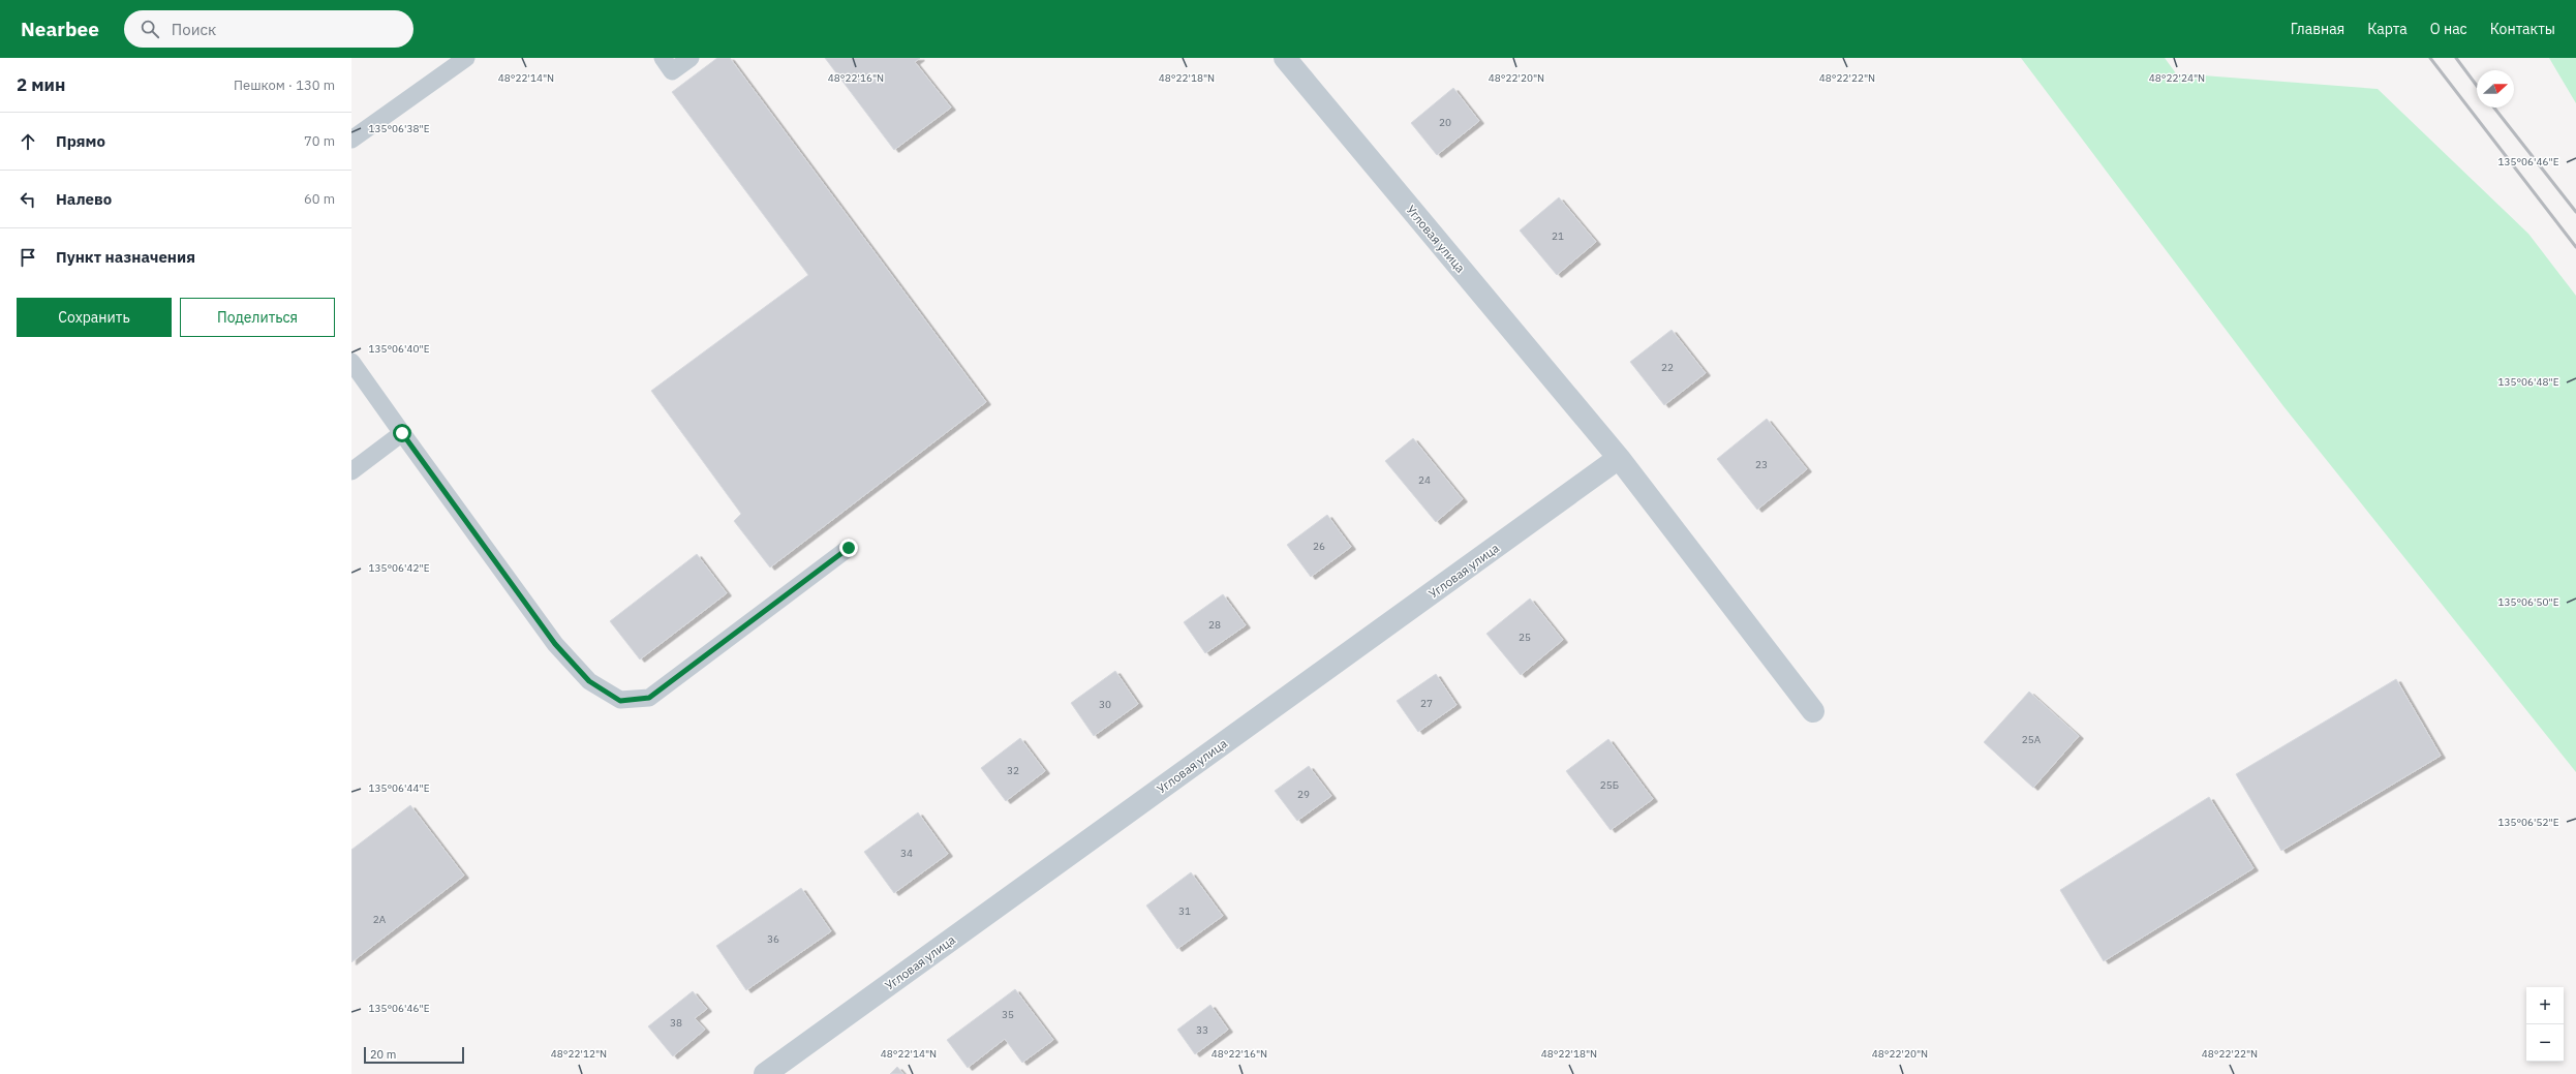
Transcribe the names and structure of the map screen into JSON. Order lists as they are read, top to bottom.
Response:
{
  "streets": {
    "street": ["Угловая улица"]
  },
  "house_numbers": [
    "20",
    "21",
    "22",
    "23",
    "24",
    "26",
    "28",
    "25",
    "27",
    "30",
    "25А",
    "32",
    "25Б",
    "29",
    "34",
    "31",
    "2А",
    "36",
    "35",
    "38",
    "33"
  ],
  "scale_bar": "20 m",
  "north": "right",
  "page": {
    "header": "Nearbee",
    "search": "Поиск",
    "nav": [
      "Главная",
      "Карта",
      "О нас",
      "Контакты"
    ],
    "heading": ["2 мин", "Пешком · 130 m"],
    "list": [
      ["Прямо", "70 m"],
      ["Налево", "60 m"],
      "Пункт назначения"
    ],
    "buttons": ["Сохранить", "Поделиться"],
    "map_buttons": ["+", "−"],
    "scale": "20 m"
  },
  "coordinates": [
    "48°22'14\"N",
    "48°22'18\"N",
    "48°22'16\"N",
    "48°22'20\"N",
    "48°22'22\"N",
    "48°22'24\"N",
    "135°06'38\"E",
    "135°06'46\"E",
    "135°06'40\"E",
    "135°06'48\"E",
    "135°06'42\"E",
    "135°06'50\"E",
    "135°06'44\"E",
    "135°06'52\"E",
    "48°22'12\"N"
  ]
}
